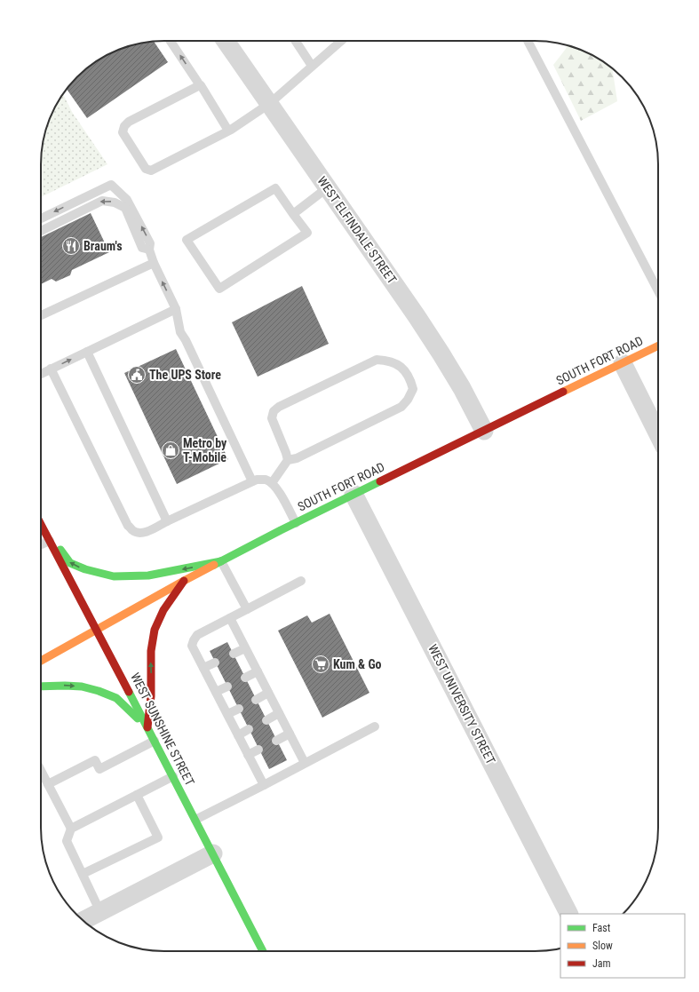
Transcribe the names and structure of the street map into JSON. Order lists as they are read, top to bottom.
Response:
{
  "streets": {
    "main road": ["SOUTH FORT ROAD", "WEST SUNSHINE STREET"],
    "street": ["WEST ELFINDALE STREET", "WEST UNIVERSITY STREET"]
  },
  "crossings": [
    ["WEST ELFINDALE STREET", "SOUTH FORT ROAD"],
    ["SOUTH FORT ROAD", "WEST UNIVERSITY STREET"],
    ["SOUTH FORT ROAD", "WEST SUNSHINE STREET"]
  ],
  "places": {
    "restaurant": ["Braum's"],
    "public building": ["The UPS Store"],
    "shop": ["Metro by T-Mobile"],
    "supermarket": ["Kum & Go"]
  },
  "legend": ["Fast", "Slow", "Jam"]
}
